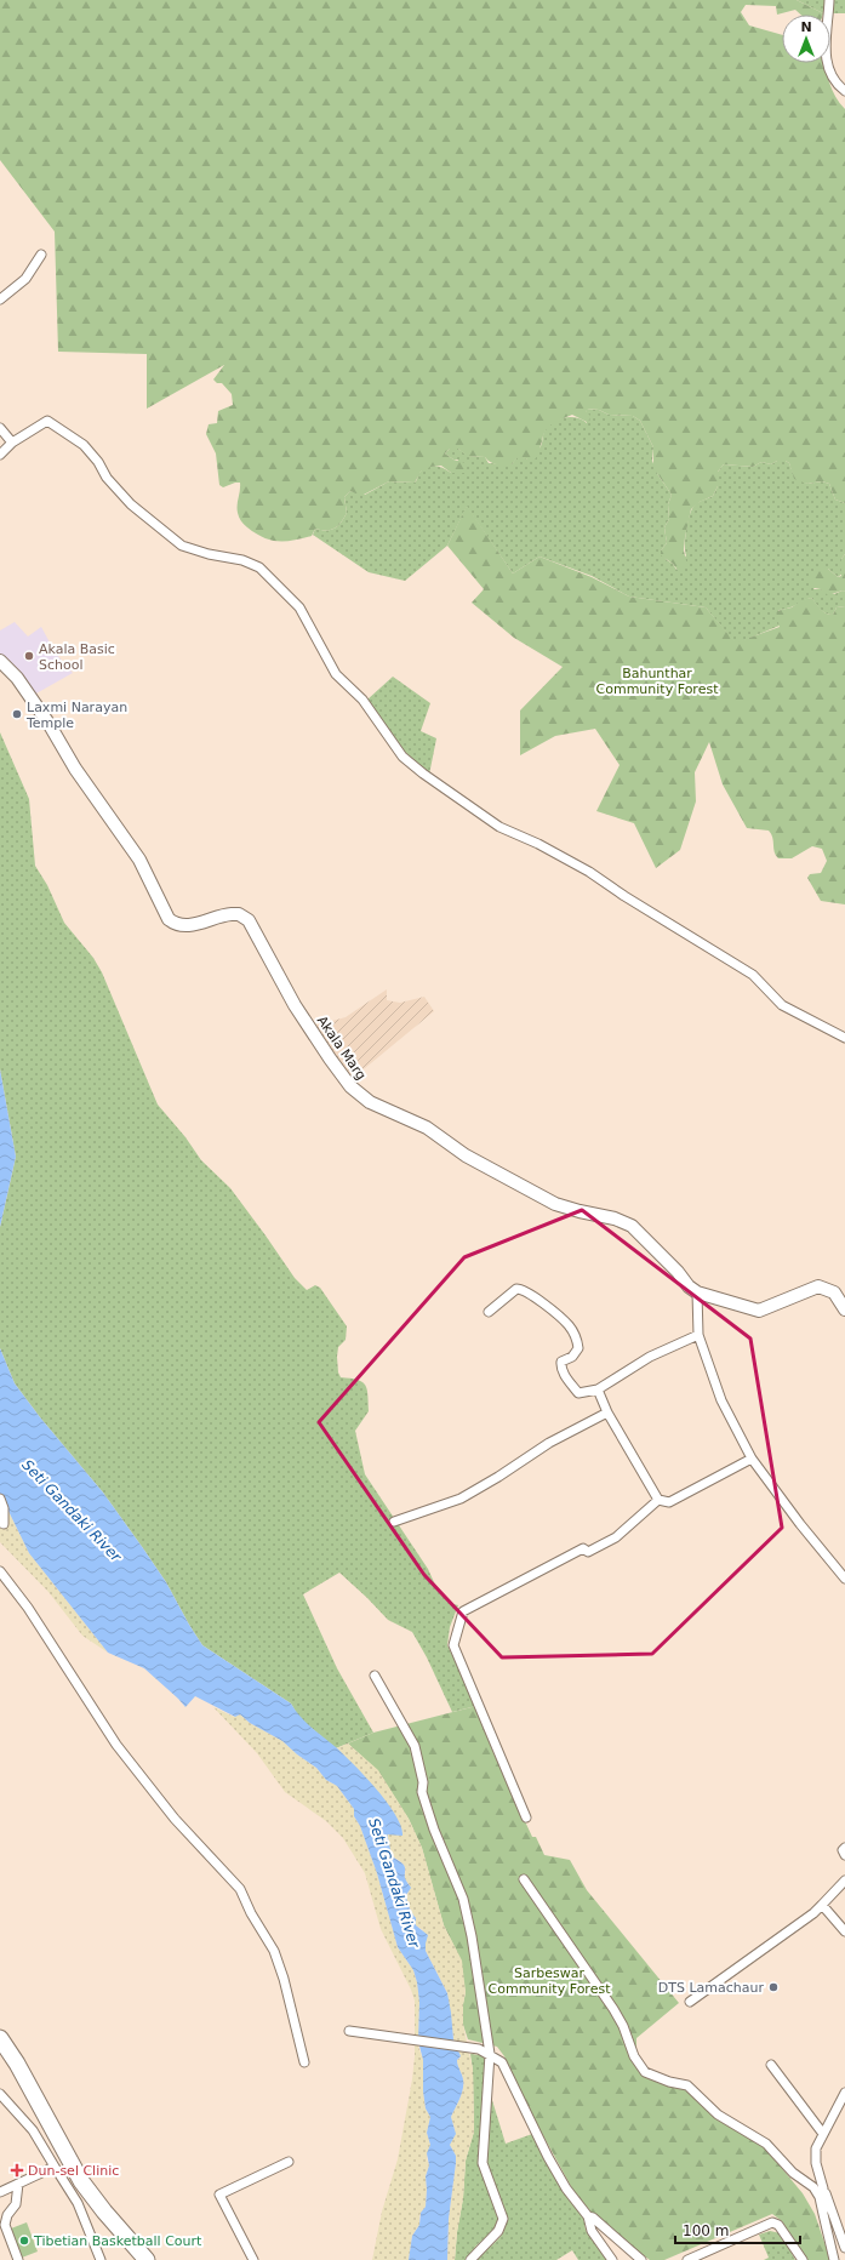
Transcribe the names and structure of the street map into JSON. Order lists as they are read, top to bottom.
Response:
{
  "streets": {
    "main road": ["Akala Marg"]
  },
  "water": ["Seti Gandaki River"],
  "parks": ["Bahunthar Community Forest", "Sarbeswar Community Forest"],
  "places": {
    "other": [
      "Akala Basic School",
      "Laxmi Narayan Temple",
      "DTS Lamachaur",
      "Tibetian Basketball Court"
    ],
    "health": ["Dun-sel Clinic"]
  },
  "scale_bar": "100 m",
  "north": "top"
}
